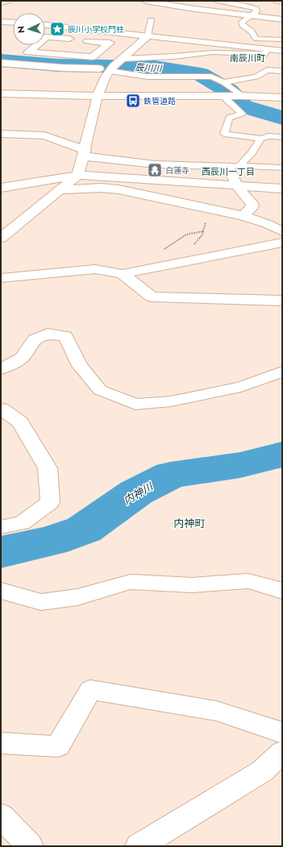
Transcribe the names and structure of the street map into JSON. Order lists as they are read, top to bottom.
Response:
{
  "districts": ["南辰川町", "西辰川一丁目", "内神町"],
  "water": ["辰川川", "内神川"],
  "places": {
    "place": ["辰川小学校門柱"],
    "bus stop": ["鉄管道路"],
    "temple": ["白蓮寺"]
  },
  "north": "left"
}
